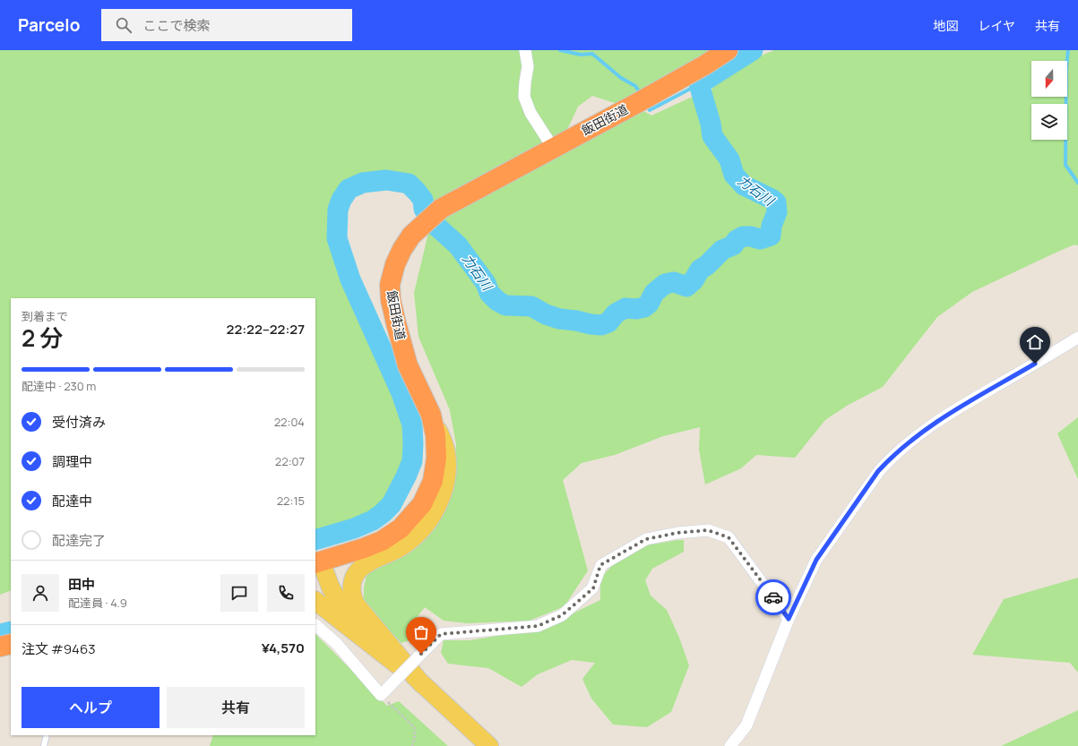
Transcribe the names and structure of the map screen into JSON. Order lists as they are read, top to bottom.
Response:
{
  "streets": {
    "highway": ["飯田街道"]
  },
  "water": ["力石川"],
  "north": "bottom",
  "page": {
    "header": "Parcelo",
    "search": "ここで検索",
    "nav": ["地図", "レイヤ", "共有"],
    "heading": ["2 分", "到着まで", "22:22–22:27"],
    "panel": [
      "田中",
      "配達員 · 4.9",
      "注文 #9463",
      "¥4,570"
    ],
    "bar": "配達中 · 230 m",
    "list": [
      ["受付済み", "22:04"],
      ["調理中", "22:07"],
      ["配達中", "22:15"],
      "配達完了"
    ],
    "buttons": ["ヘルプ", "共有"]
  }
}
